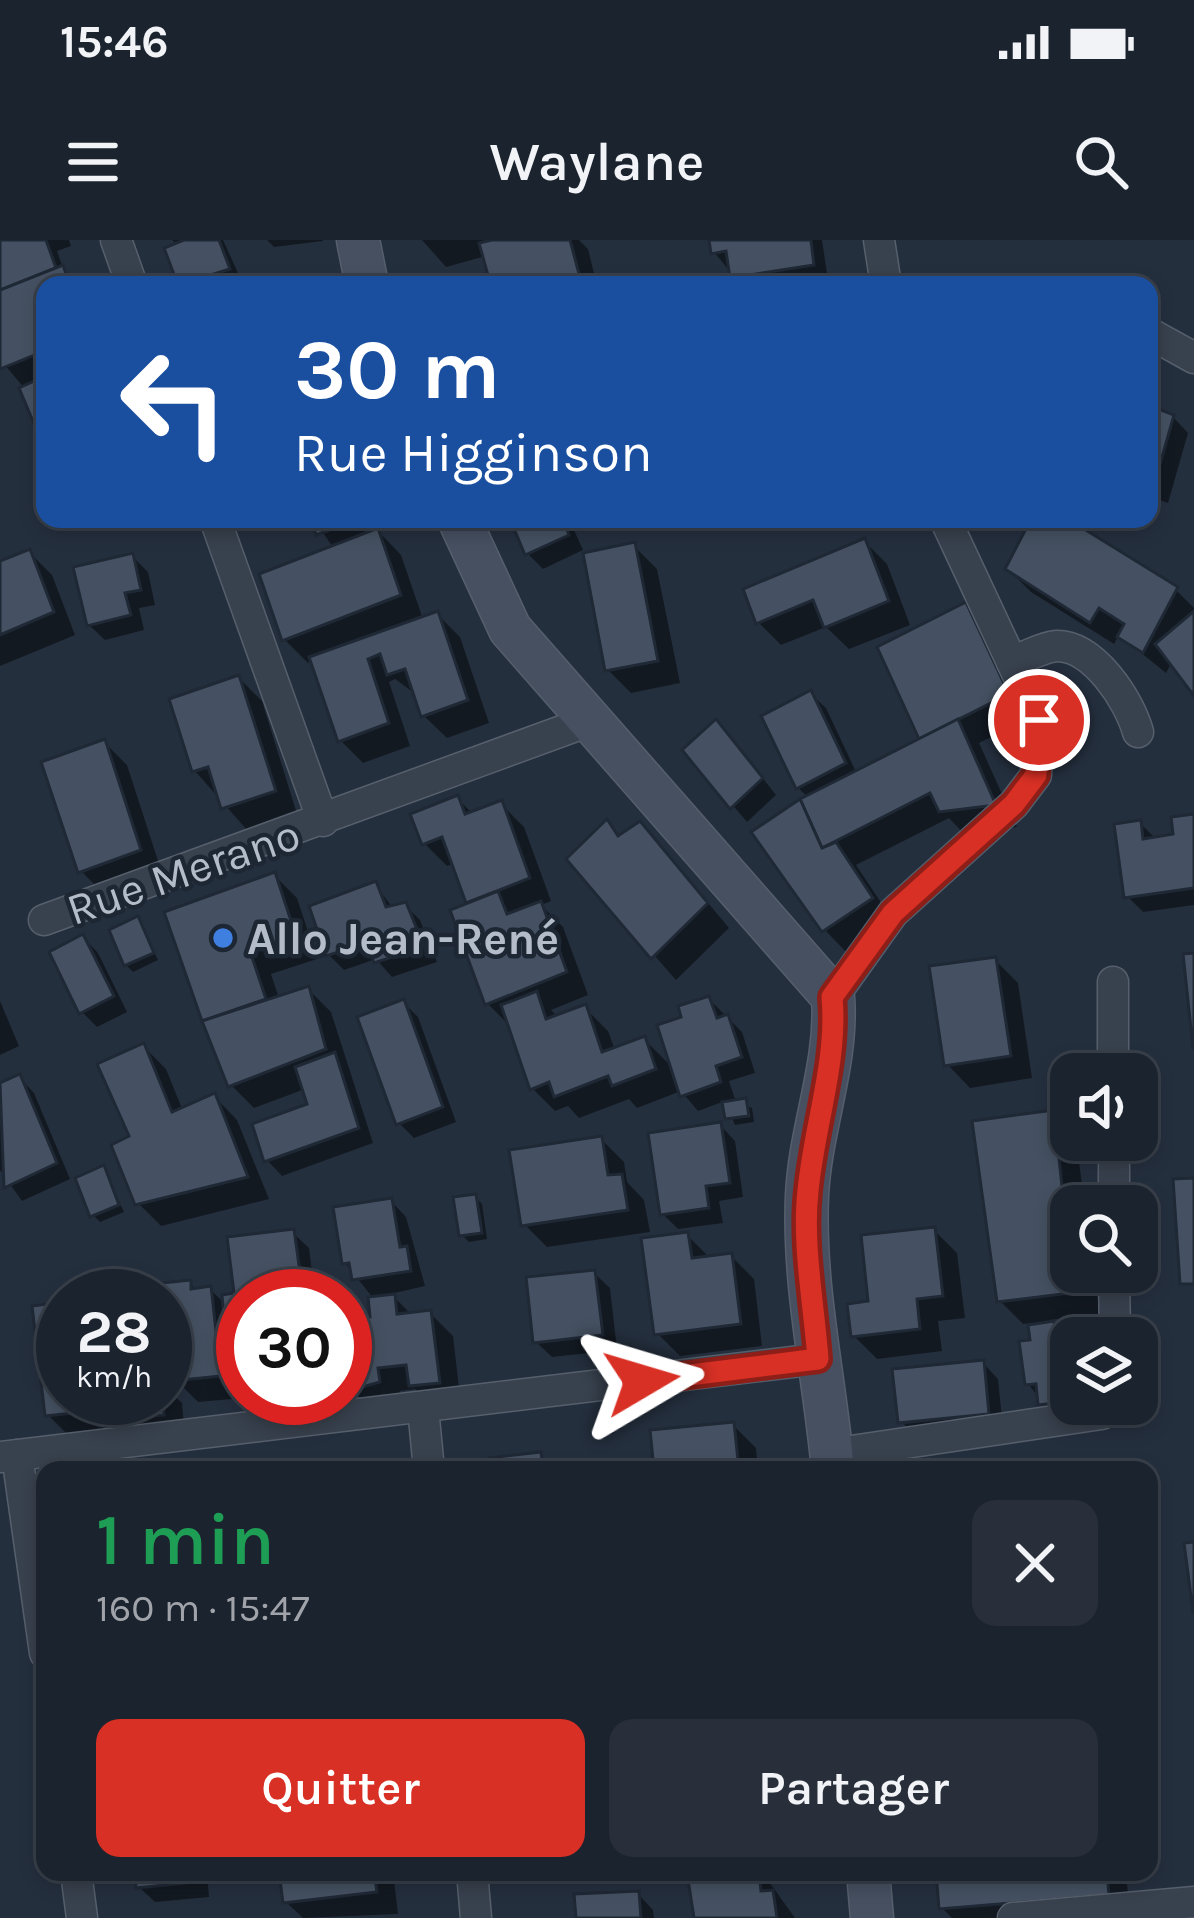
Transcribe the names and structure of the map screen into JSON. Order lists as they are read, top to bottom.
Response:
{
  "streets": {
    "street": ["Rue Merano"]
  },
  "places": ["Allo Jean-René"],
  "page": {
    "status": "15:46",
    "header": "Waylane",
    "turn": ["30 m", "Rue Higginson"],
    "speed": "28 km/h",
    "limit": "30",
    "heading": ["1 min", "160 m · 15:47"],
    "buttons": ["Quitter", "Partager"]
  }
}
